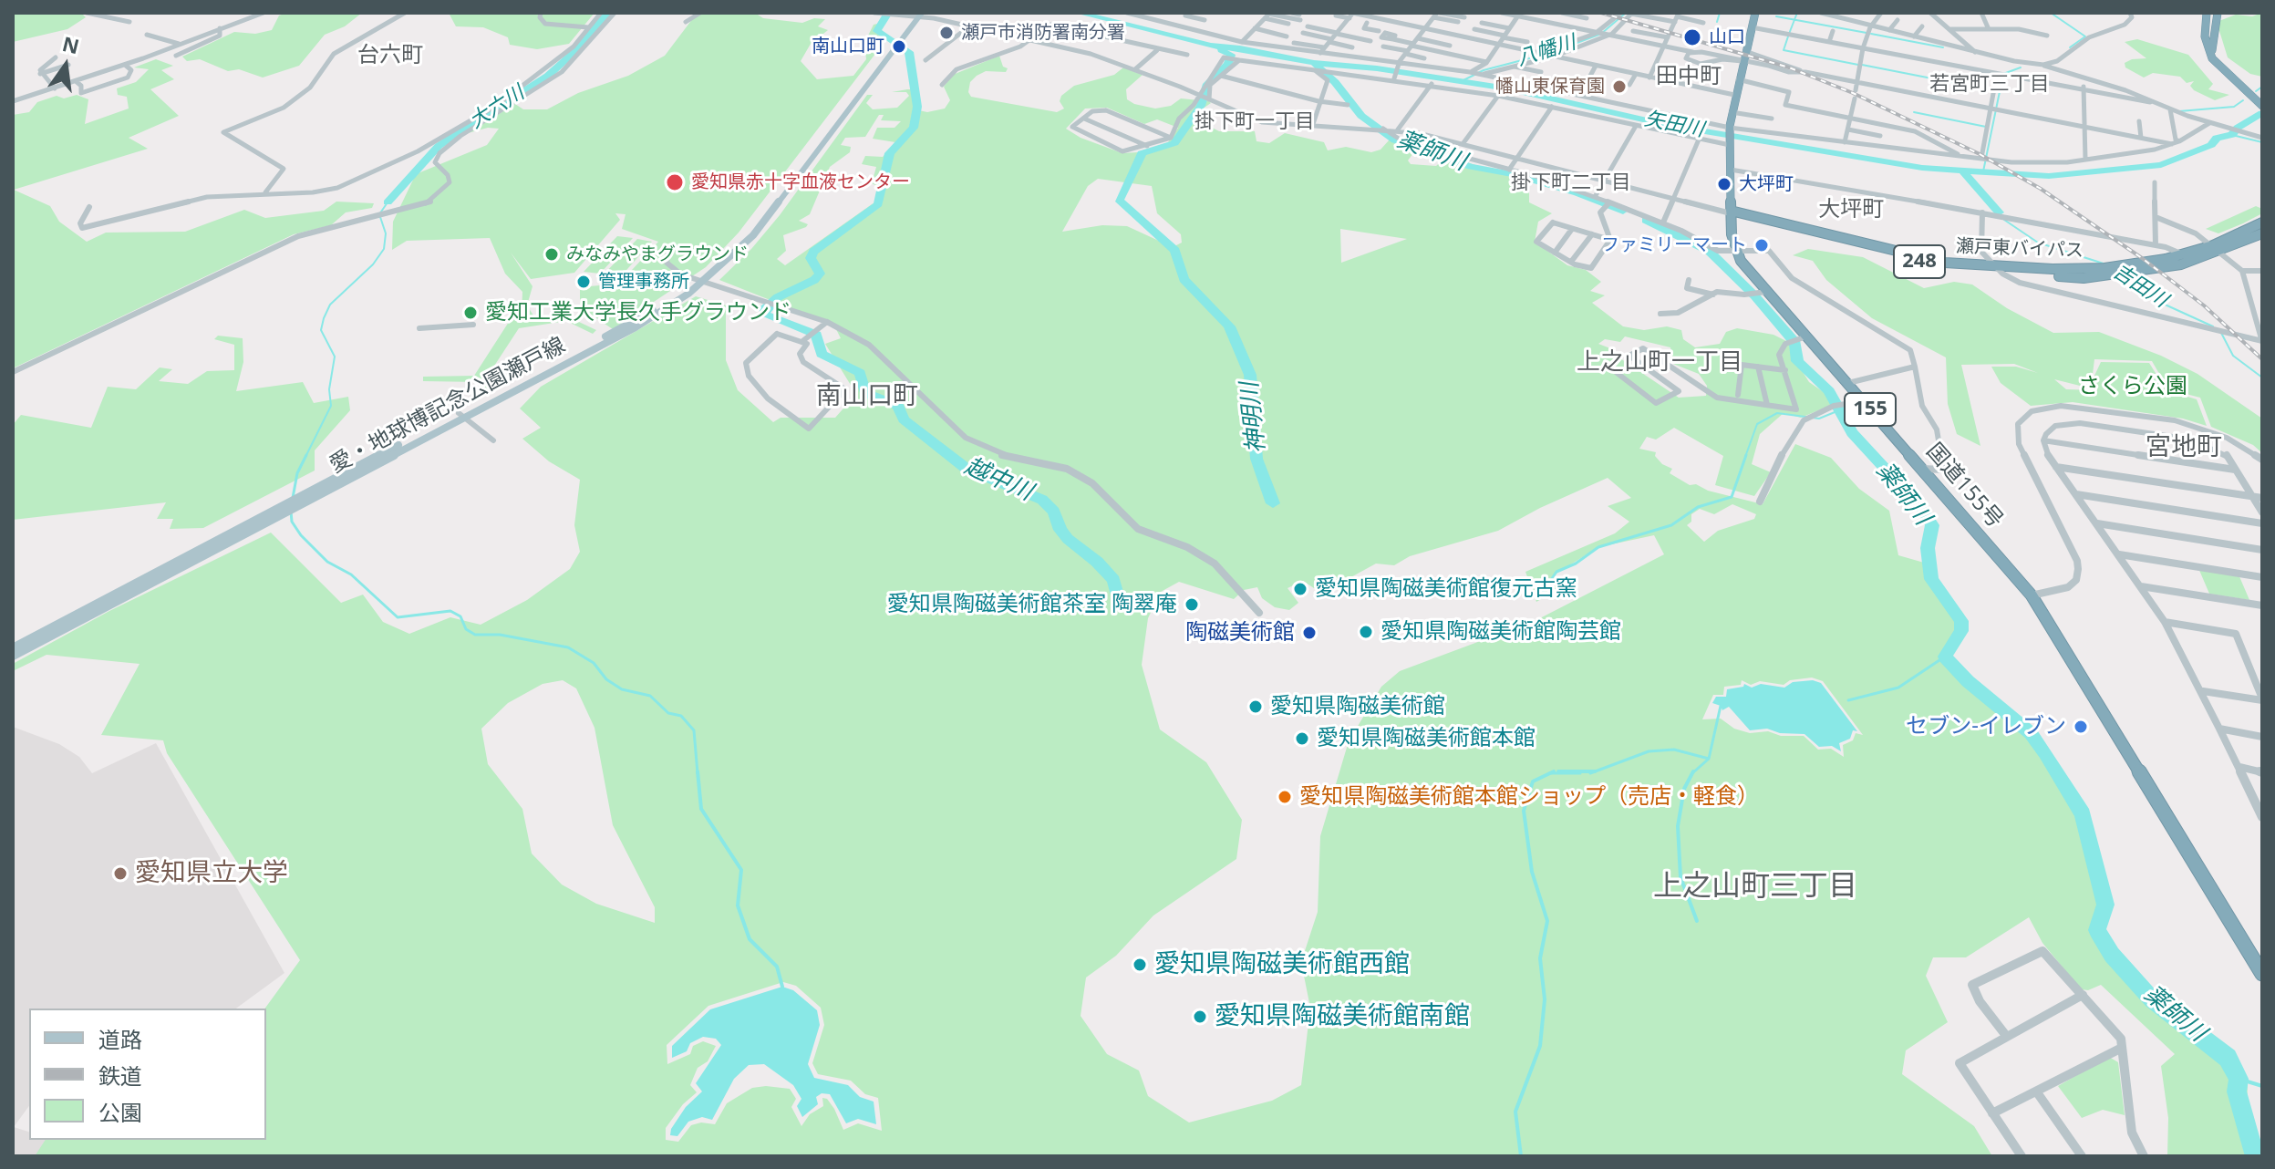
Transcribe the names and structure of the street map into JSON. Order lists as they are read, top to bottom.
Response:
{
  "streets": {
    "highway": [
      "瀬戸東バイパス",
      "248",
      "155",
      "国道155号"
    ],
    "main road": ["愛・地球博記念公園瀬戸線"]
  },
  "crossings": [
    ["瀬戸東バイパス", "国道155号"]
  ],
  "districts": [
    "台六町",
    "田中町",
    "若宮町三丁目",
    "掛下町一丁目",
    "掛下町二丁目",
    "大坪町",
    "上之山町一丁目",
    "南山口町",
    "宮地町",
    "上之山町三丁目"
  ],
  "water": [
    "八幡川",
    "大六川",
    "矢田川",
    "薬師川",
    "吉田川",
    "神明川",
    "越中川"
  ],
  "parks": ["さくら公園"],
  "places": [
    "瀬戸市消防署南分署",
    "山口",
    "南山口町",
    "幡山東保育園",
    "愛知県赤十字血液センター",
    "大坪町",
    "ファミリーマート",
    "みなみやまグラウンド",
    "管理事務所",
    "愛知工業大学長久手グラウンド",
    "愛知県陶磁美術館復元古窯",
    "愛知県陶磁美術館茶室 陶翠庵",
    "愛知県陶磁美術館陶芸館",
    "陶磁美術館",
    "愛知県陶磁美術館",
    "セブン-イレブン",
    "愛知県陶磁美術館本館",
    "愛知県陶磁美術館本館ショップ（売店・軽食）",
    "愛知県立大学",
    "愛知県陶磁美術館西館",
    "愛知県陶磁美術館南館"
  ],
  "legend": ["道路", "鉄道", "公園"],
  "north": "top"
}
